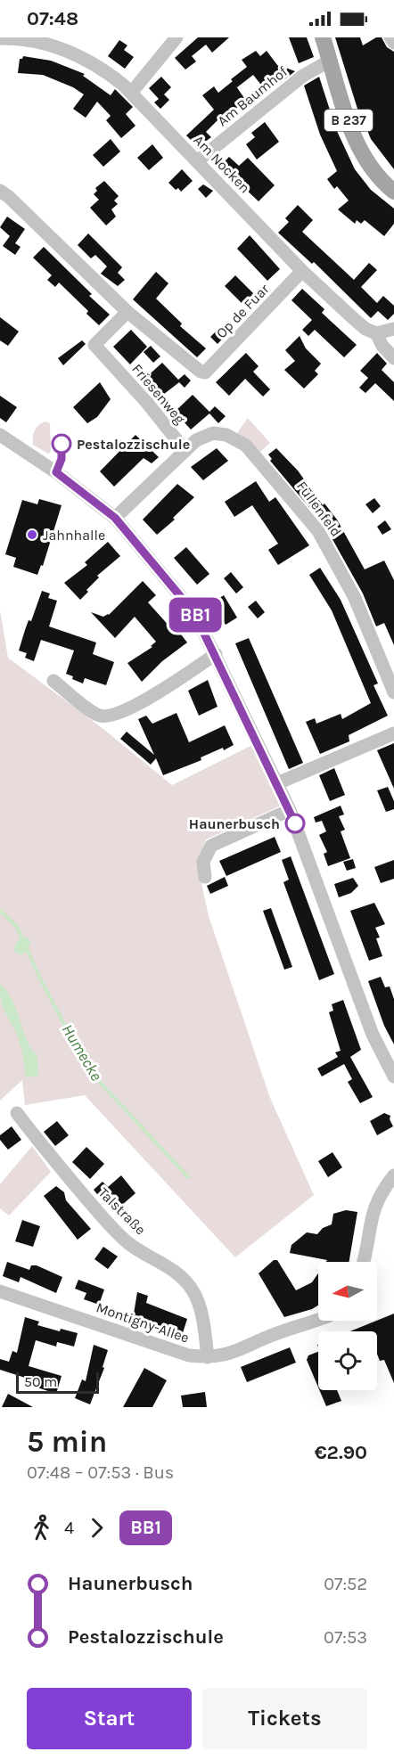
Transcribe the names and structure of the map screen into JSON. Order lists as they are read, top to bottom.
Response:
{
  "streets": {
    "main road": ["B 237"],
    "street": [
      "Am Baumhof",
      "Am Nocken",
      "Op de Fuar",
      "Friesenweg",
      "Füllenfeld",
      "Talstraße",
      "Montigny-Allee"
    ]
  },
  "crossings": [
    ["Am Baumhof", "B 237"],
    ["Am Baumhof", "Am Nocken"],
    ["Am Nocken", "Op de Fuar"],
    ["Op de Fuar", "Friesenweg"],
    ["Friesenweg", "Füllenfeld"],
    ["Talstraße", "Montigny-Allee"]
  ],
  "water": ["Humecke"],
  "places": ["Pestalozzischule", "Jahnhalle", "Haunerbusch"],
  "lines": ["bus line BB1"],
  "scale_bar": "50 m",
  "north": "left",
  "page": {
    "status": "07:48",
    "on_map": "BB1",
    "scale": "50 m",
    "heading": ["5 min", "07:48 – 07:53 · Bus", "€2.90"],
    "legs": ["4", "BB1"],
    "list": [
      {
        "name": "Haunerbusch",
        "value": "07:52"
      },
      {
        "name": "Pestalozzischule",
        "value": "07:53"
      }
    ],
    "buttons": ["Start", "Tickets"]
  }
}
